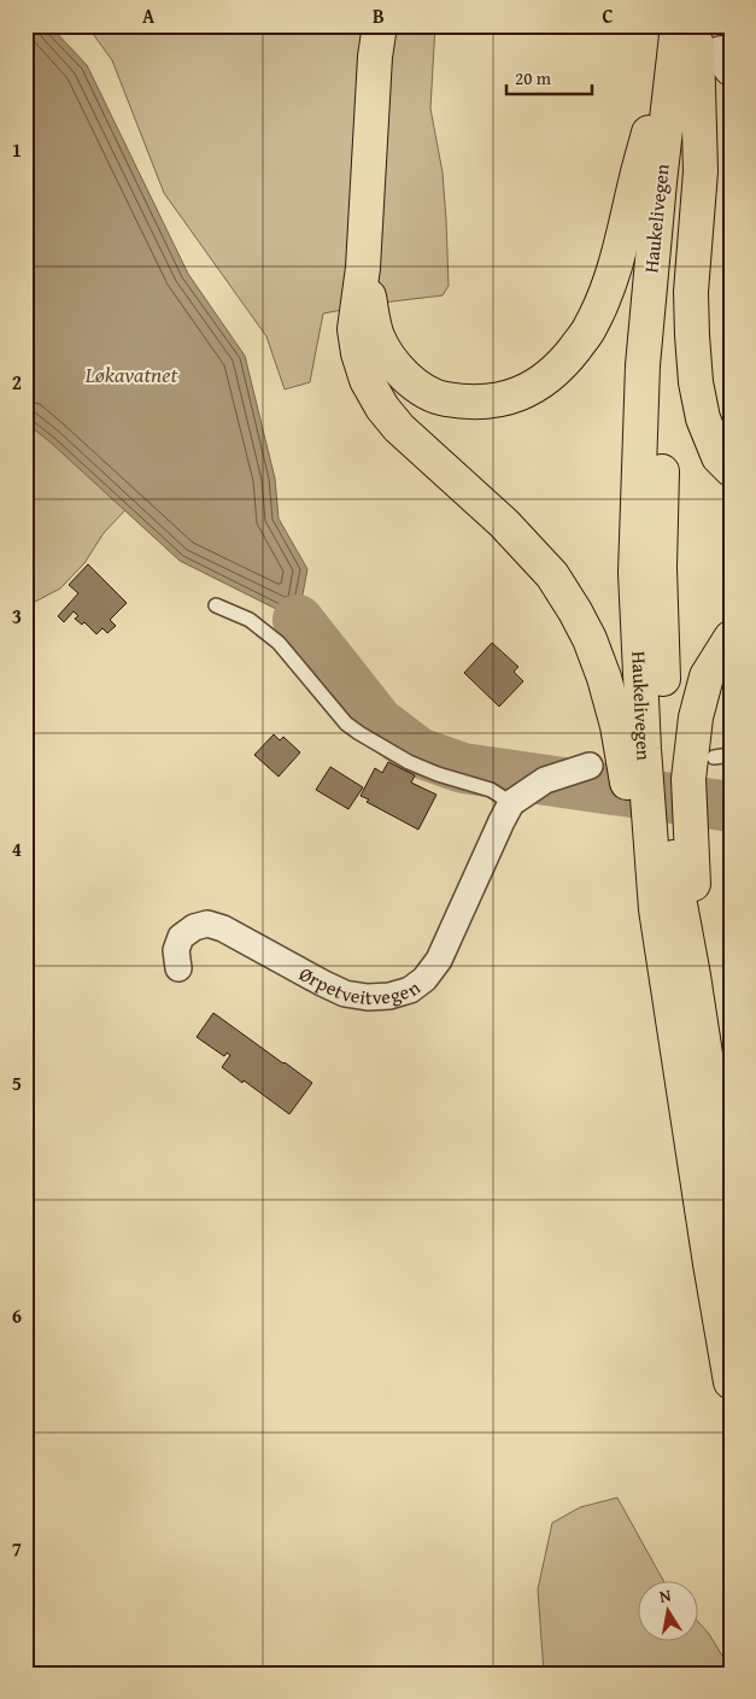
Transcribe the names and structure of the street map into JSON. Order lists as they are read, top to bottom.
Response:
{
  "streets": {
    "highway": ["Haukelivegen"],
    "street": ["Ørpetveitvegen"]
  },
  "water": ["Løkavatnet"],
  "scale_bar": "20 m",
  "north": "top",
  "grid": {
    "columns": ["A", "B", "C"],
    "rows": [
      "1",
      "2",
      "3",
      "4",
      "5",
      "6",
      "7"
    ]
  }
}
